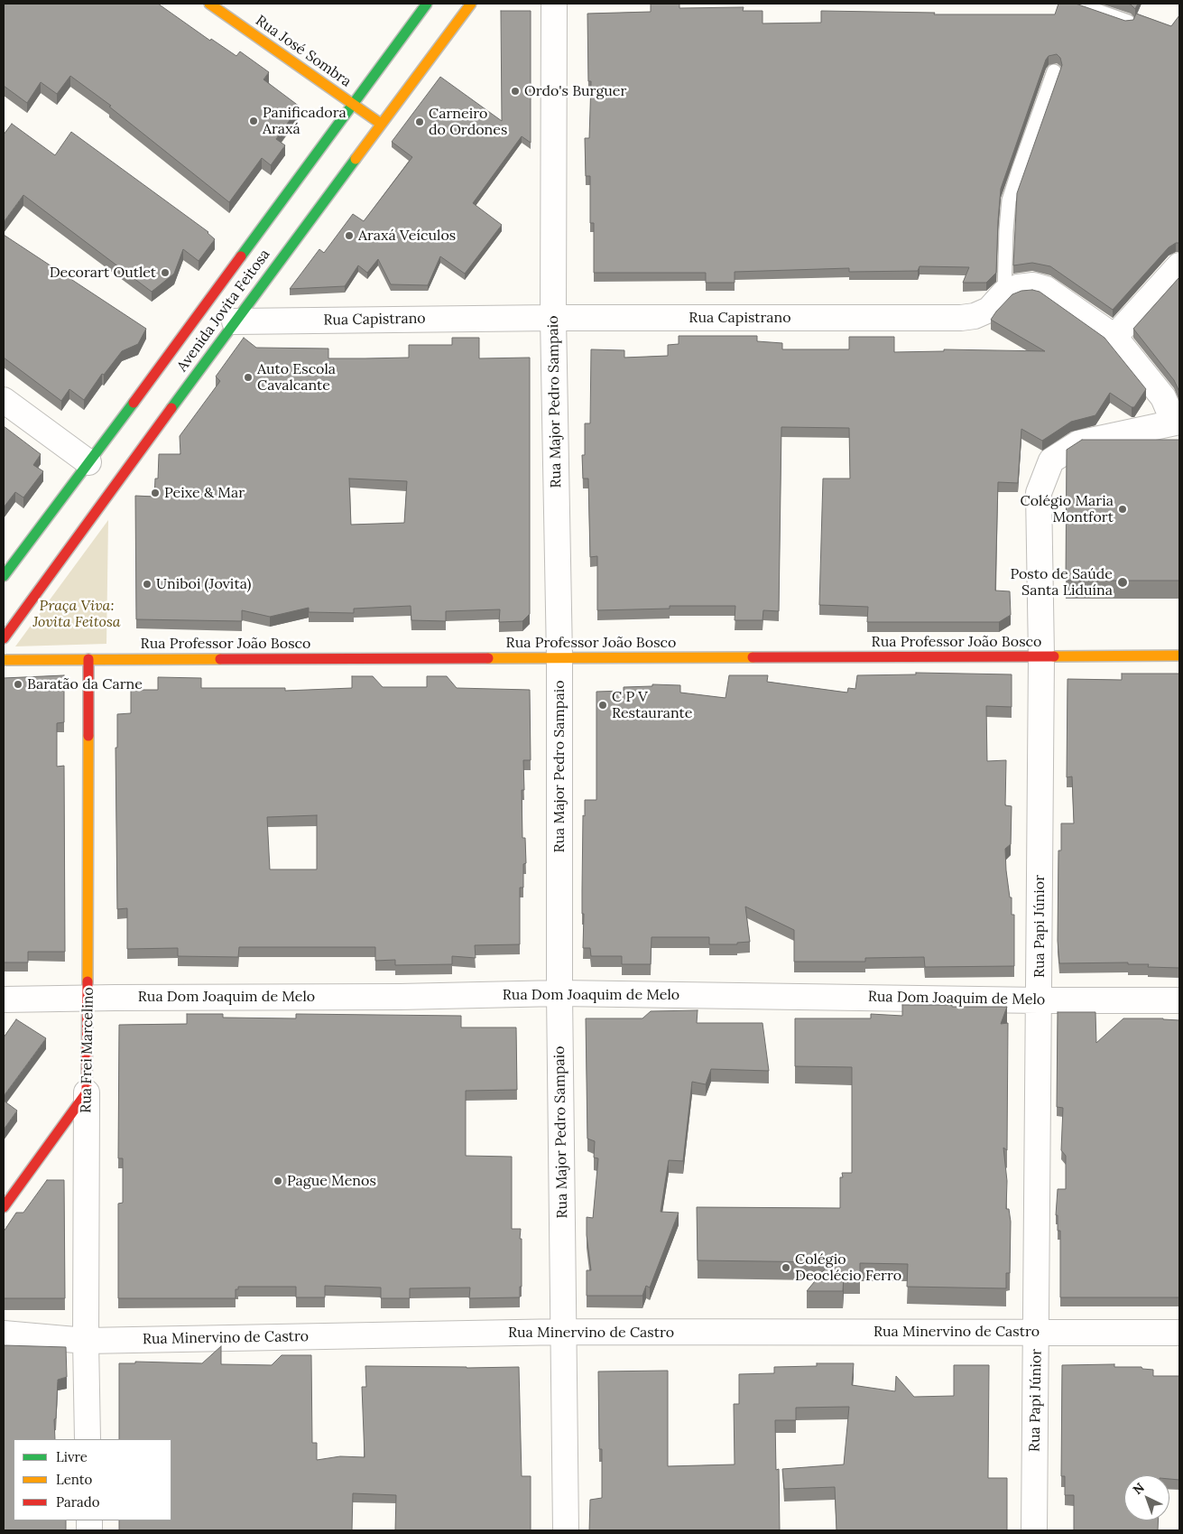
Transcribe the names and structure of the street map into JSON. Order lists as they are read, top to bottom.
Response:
{
  "streets": {
    "street": [
      "Rua José Sombra",
      "Avenida Jovita Feitosa",
      "Rua Capistrano",
      "Rua Major Pedro Sampaio",
      "Rua Professor João Bosco",
      "Rua Papi Júnior",
      "Rua Dom Joaquim de Melo",
      "Rua Frei Marcelino",
      "Rua Minervino de Castro"
    ]
  },
  "crossings": [
    ["Rua José Sombra", "Avenida Jovita Feitosa"],
    ["Avenida Jovita Feitosa", "Rua Capistrano"],
    ["Rua Capistrano", "Rua Major Pedro Sampaio"],
    ["Rua Major Pedro Sampaio", "Rua Professor João Bosco"],
    ["Rua Major Pedro Sampaio", "Rua Dom Joaquim de Melo"],
    ["Rua Major Pedro Sampaio", "Rua Minervino de Castro"],
    ["Rua Professor João Bosco", "Rua Papi Júnior"],
    ["Rua Professor João Bosco", "Rua Frei Marcelino"],
    ["Rua Papi Júnior", "Rua Dom Joaquim de Melo"],
    ["Rua Papi Júnior", "Rua Minervino de Castro"],
    ["Rua Dom Joaquim de Melo", "Rua Frei Marcelino"],
    ["Rua Frei Marcelino", "Rua Minervino de Castro"]
  ],
  "parks": ["Praça Viva: Jovita Feitosa"],
  "places": [
    "Ordo's Burguer",
    "Panificadora Araxá",
    "Carneiro do Ordones",
    "Araxá Veículos",
    "Decorart Outlet",
    "Auto Escola Cavalcante",
    "Peixe & Mar",
    "Colégio Maria Montfort",
    "Posto de Saúde Santa Liduína",
    "Uniboi (Jovita)",
    "Baratão da Carne",
    "C P V Restaurante",
    "Pague Menos",
    "Colégio Deoclécio Ferro"
  ],
  "legend": ["Livre", "Lento", "Parado"],
  "north": "top left"
}
